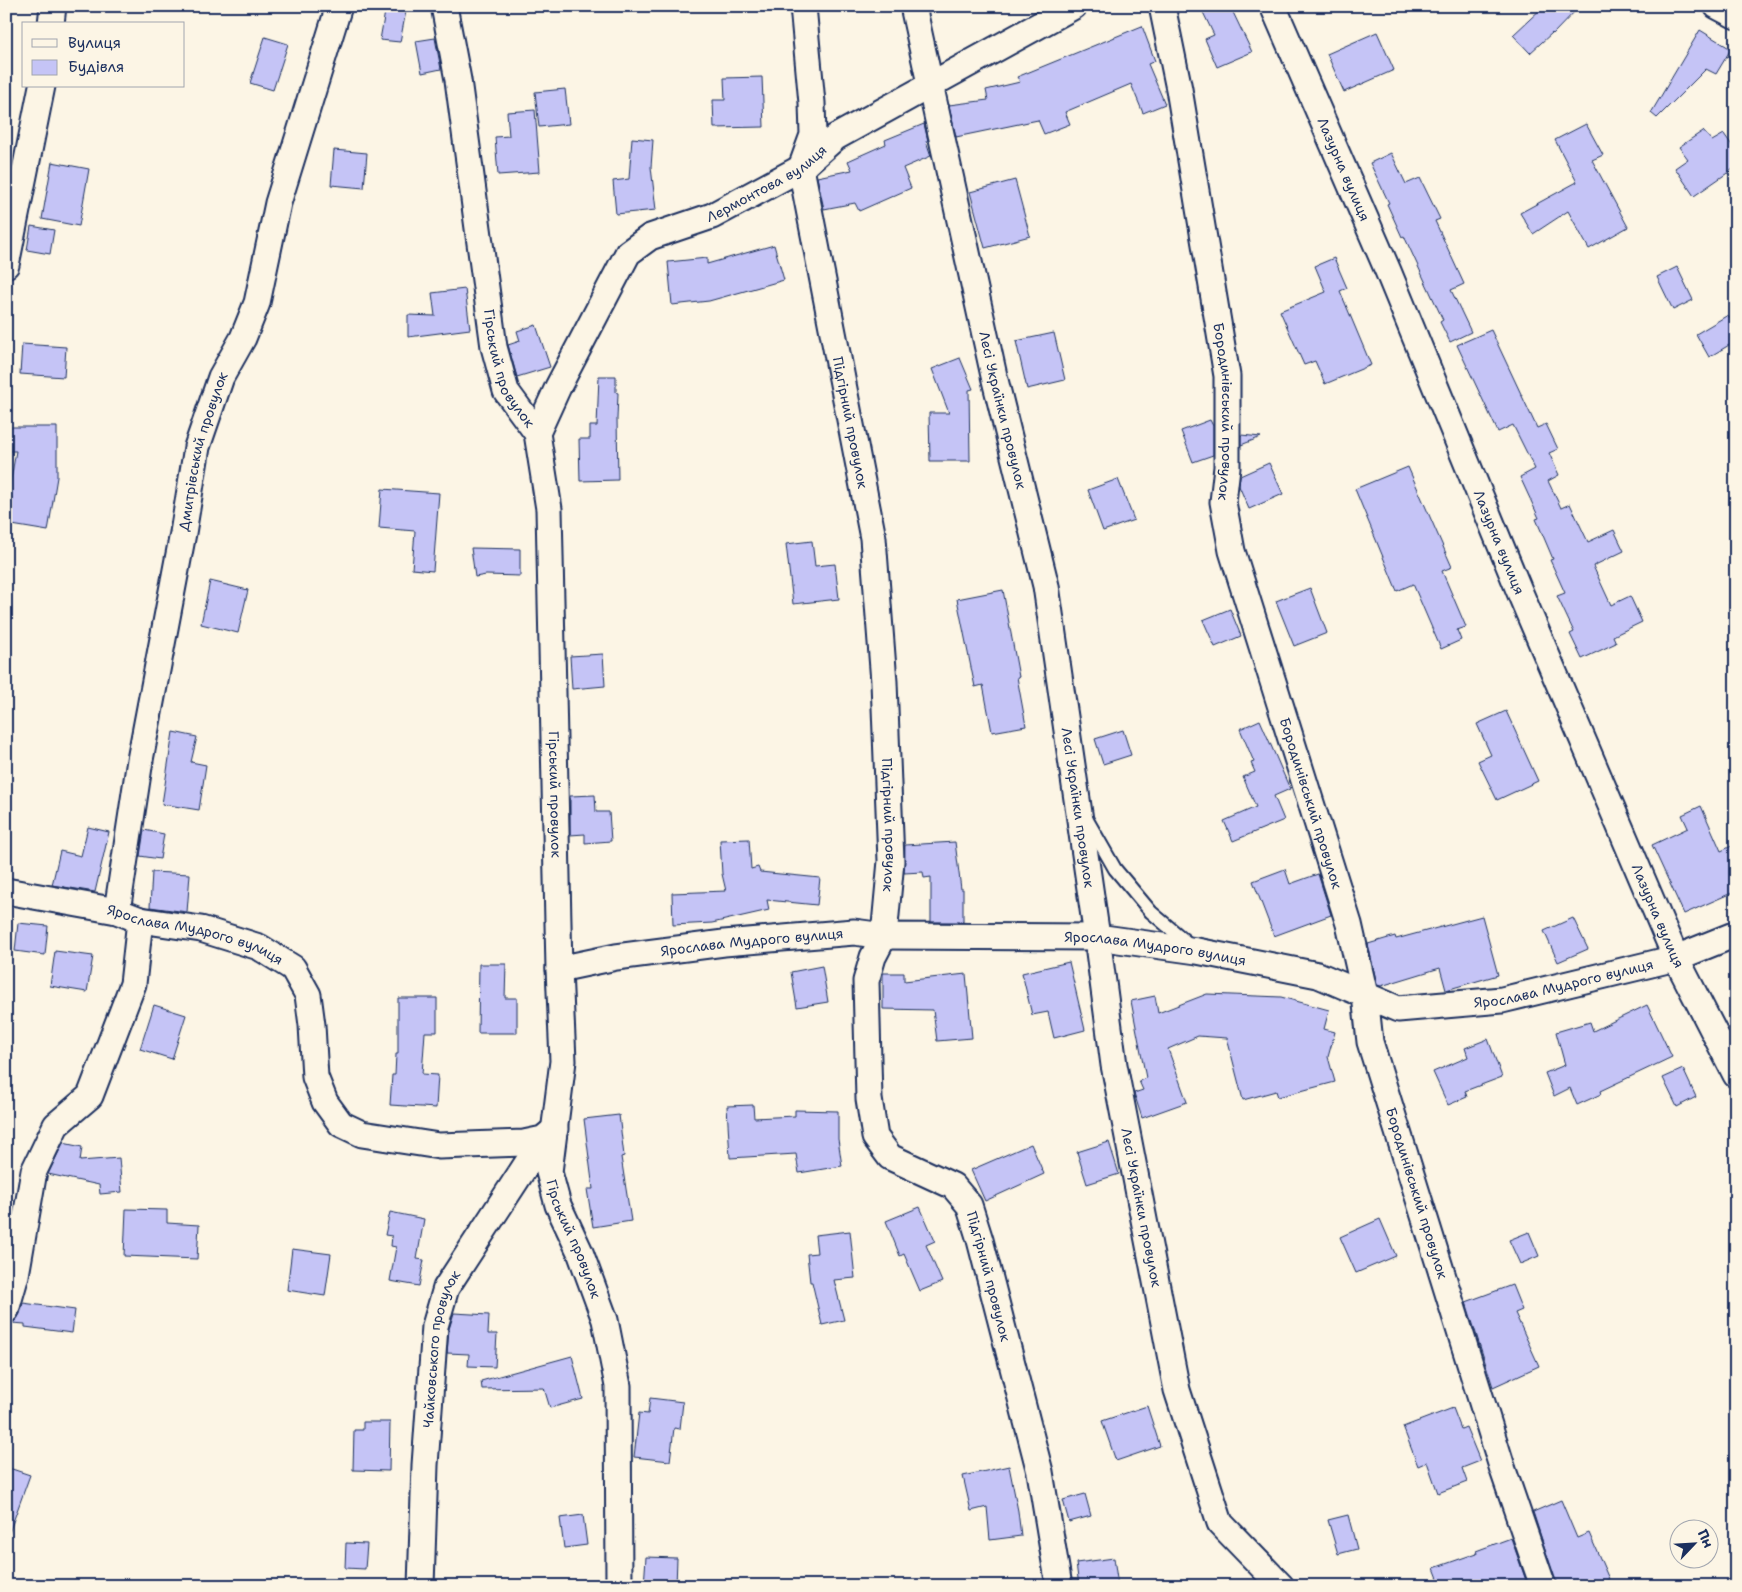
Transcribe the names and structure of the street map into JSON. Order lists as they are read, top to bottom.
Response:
{
  "streets": {
    "street": [
      "Лазурна вулиця",
      "Лермонтова вулиця",
      "Гірський провулок",
      "Лесі Українки провулок",
      "Бородинівський провулок",
      "Підгірний провулок",
      "Дмитрівський провулок",
      "Ярослава Мудрого вулиця",
      "Чайковського провулок"
    ]
  },
  "crossings": [
    ["Лазурна вулиця", "Ярослава Мудрого вулиця"],
    ["Лермонтова вулиця", "Гірський провулок"],
    ["Лермонтова вулиця", "Лесі Українки провулок"],
    ["Лермонтова вулиця", "Підгірний провулок"],
    ["Гірський провулок", "Ярослава Мудрого вулиця"],
    ["Гірський провулок", "Чайковського провулок"],
    ["Лесі Українки провулок", "Ярослава Мудрого вулиця"],
    ["Бородинівський провулок", "Ярослава Мудрого вулиця"],
    ["Підгірний провулок", "Ярослава Мудрого вулиця"],
    ["Дмитрівський провулок", "Ярослава Мудрого вулиця"],
    ["Ярослава Мудрого вулиця", "Чайковського провулок"]
  ],
  "legend": ["Вулиця", "Будівля"],
  "north": "top right"
}
